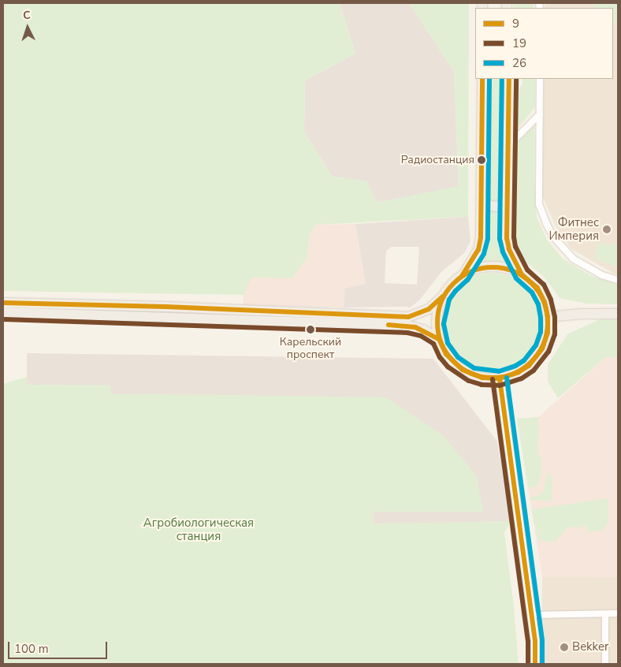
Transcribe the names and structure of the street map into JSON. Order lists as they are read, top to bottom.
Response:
{
  "parks": ["Агробиологическая станция"],
  "places": [
    "Радиостанция",
    "Фитнес Империя",
    "Карельский проспект",
    "Bekker"
  ],
  "lines": ["transit line 9", "transit line 19", "transit line 26"],
  "legend": ["9", "19", "26"],
  "scale_bar": "100 m",
  "north": "top"
}
